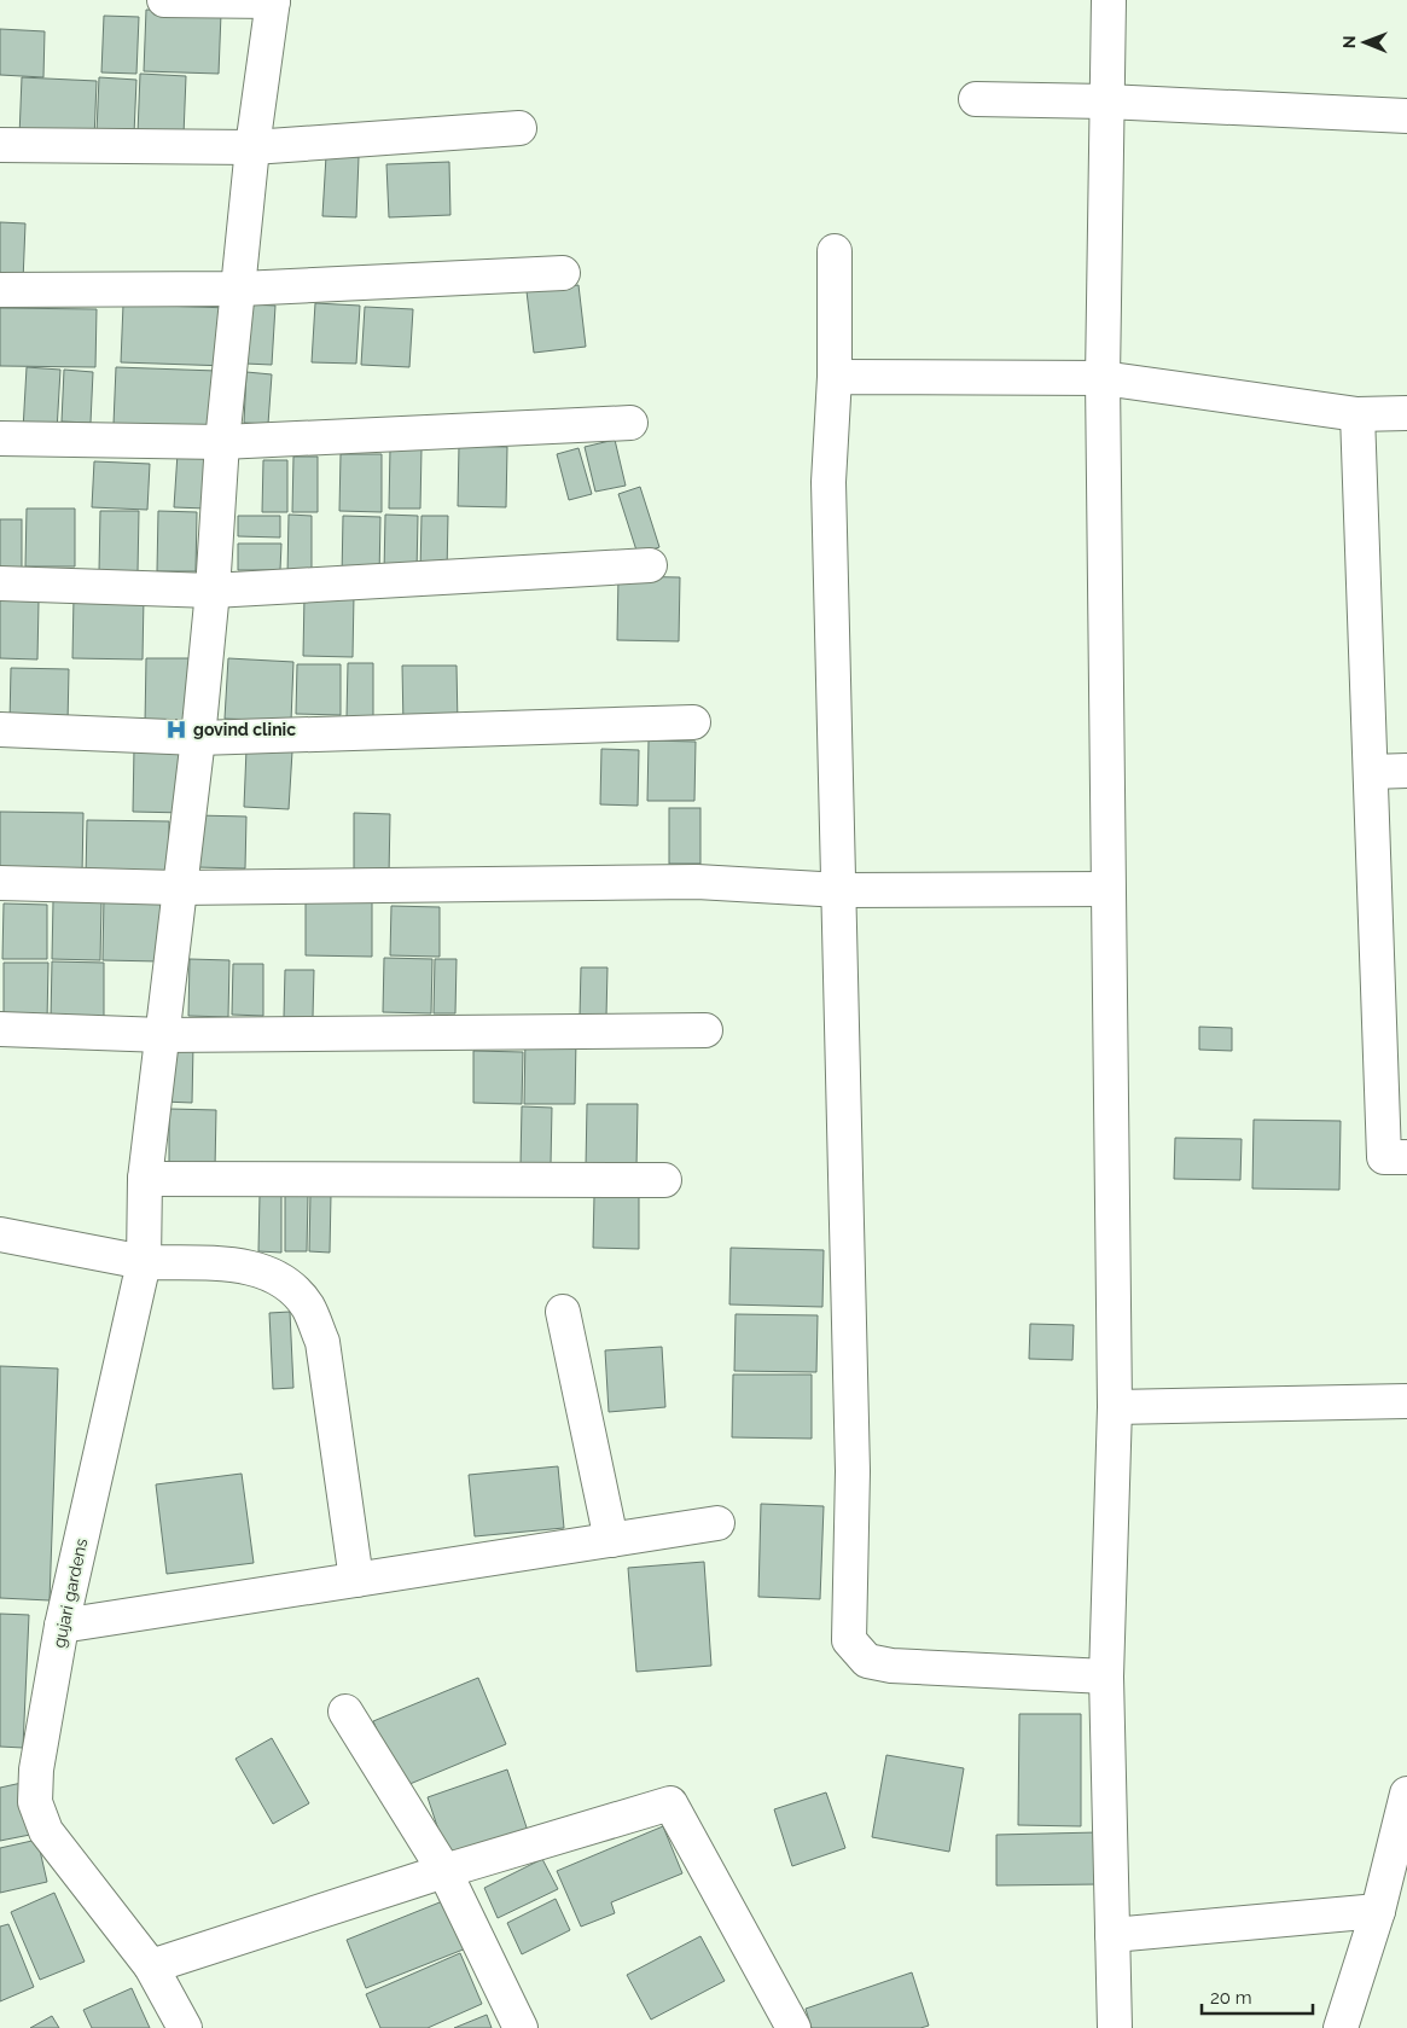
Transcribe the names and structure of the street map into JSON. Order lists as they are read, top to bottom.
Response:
{
  "streets": {
    "street": ["gujari gardens"]
  },
  "places": {
    "hospital": ["govind clinic"]
  },
  "scale_bar": "20 m",
  "north": "left"
}
